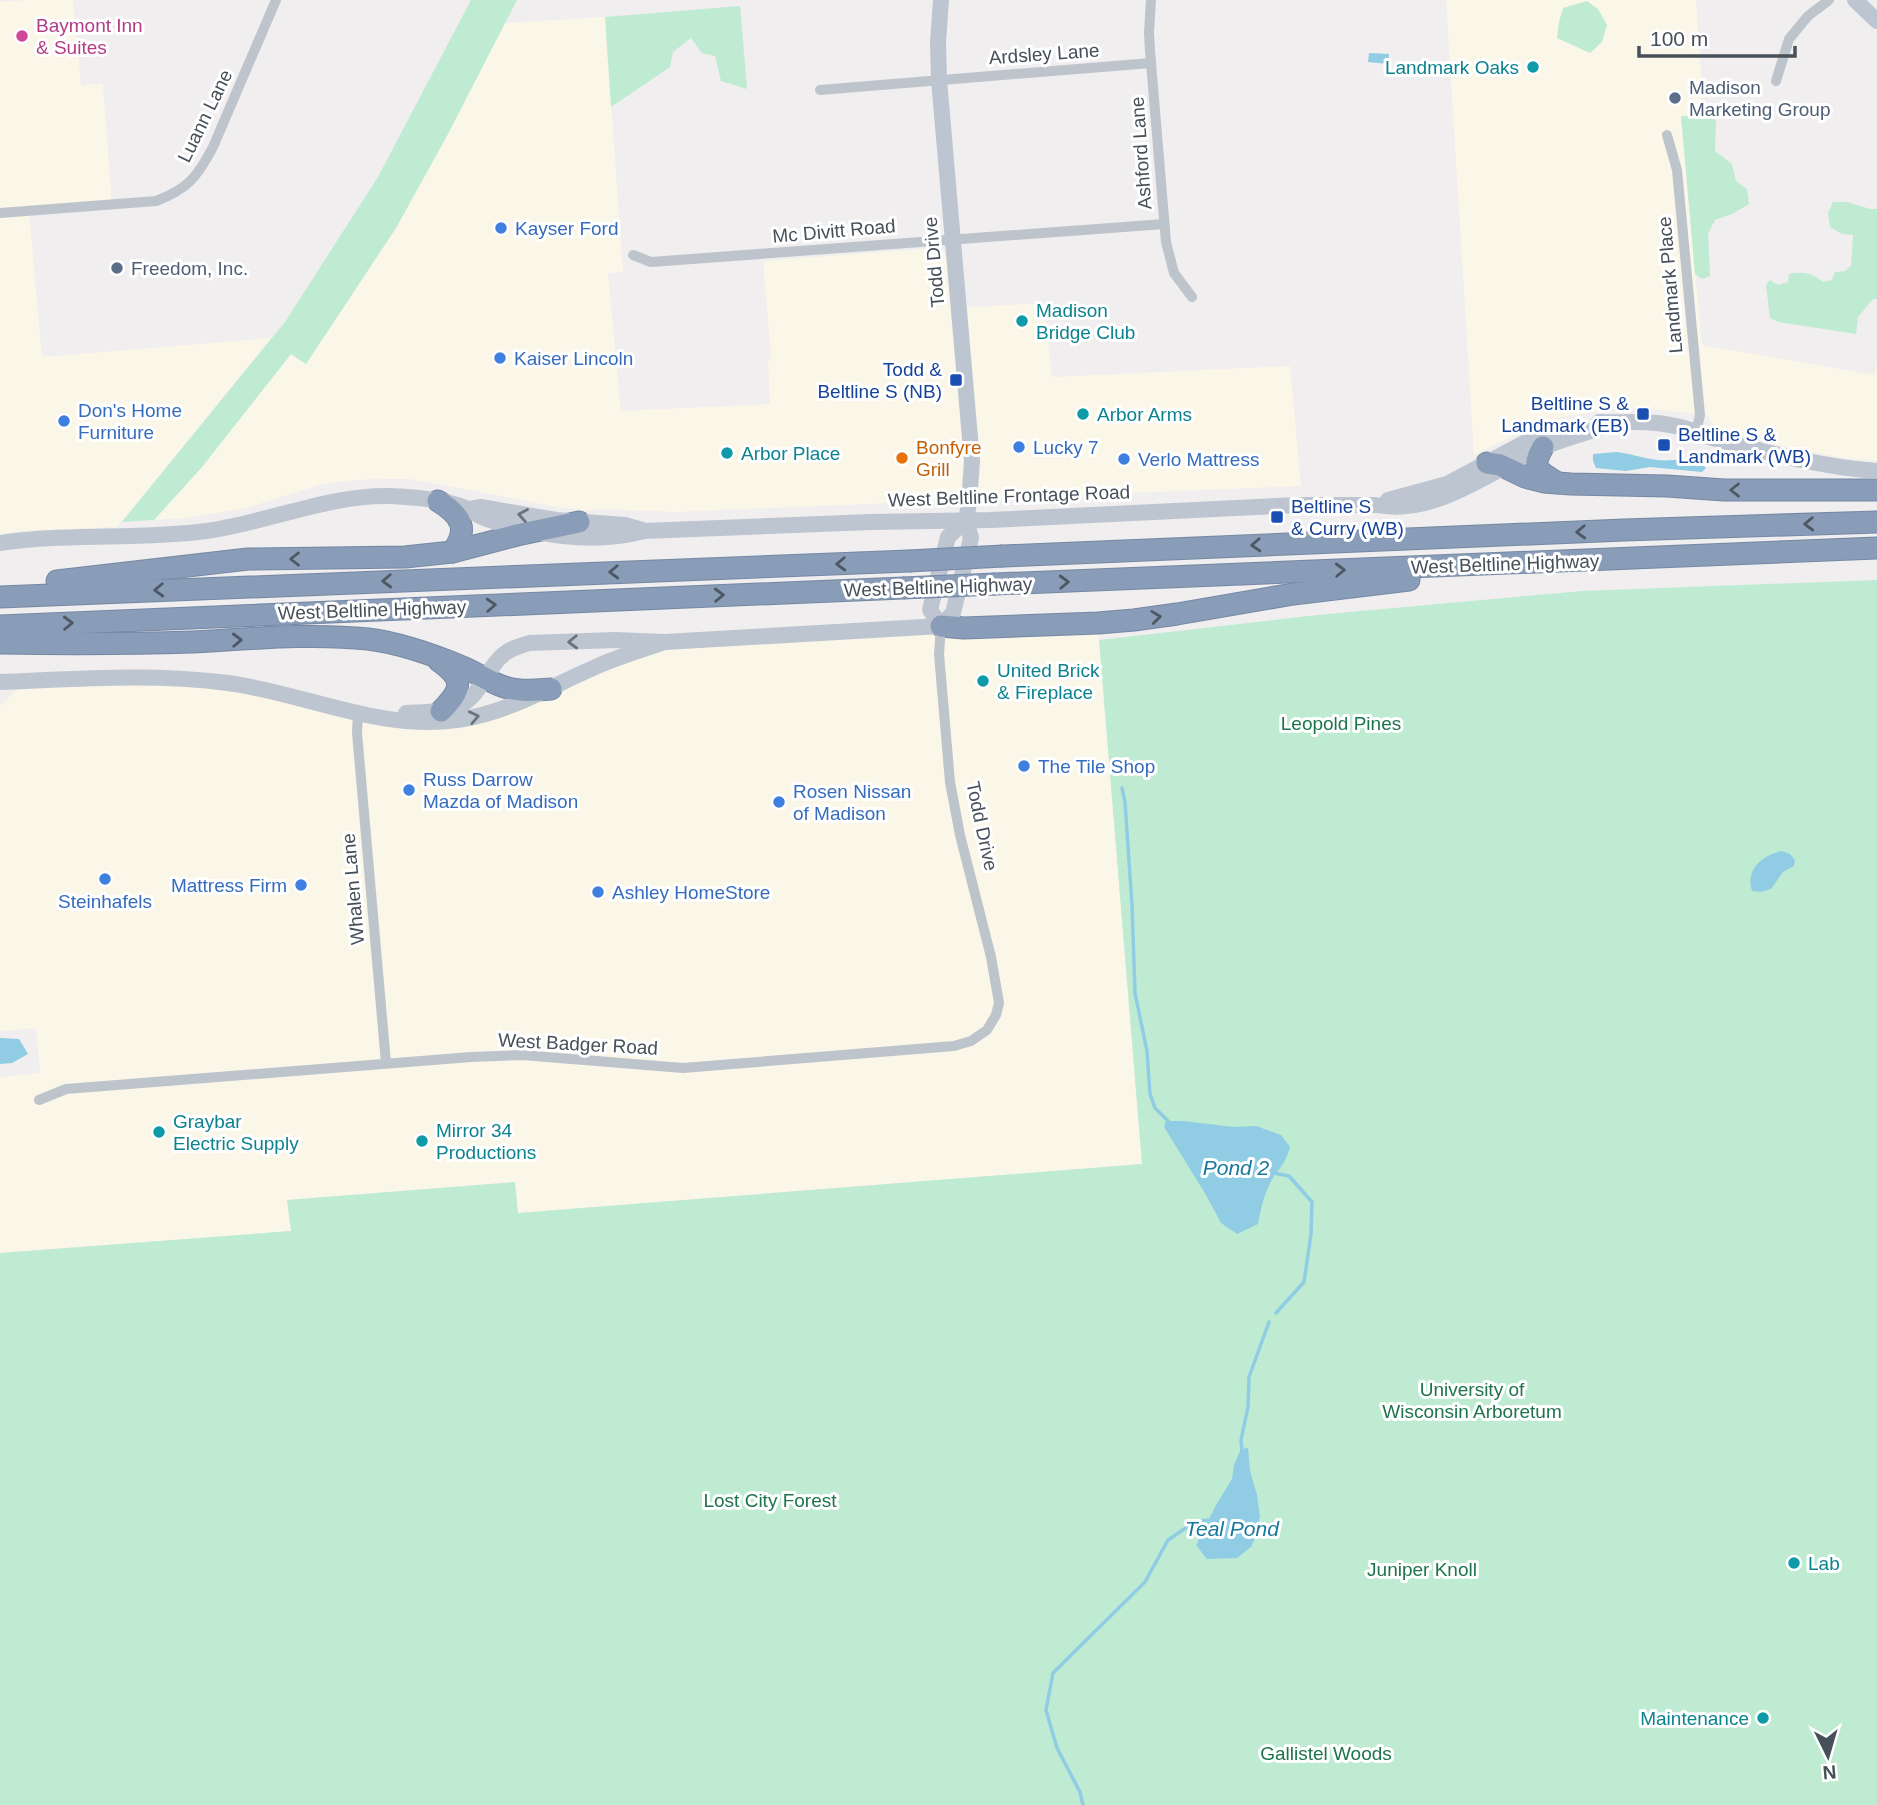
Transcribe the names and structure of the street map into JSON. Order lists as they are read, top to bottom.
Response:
{
  "streets": {
    "highway": ["West Beltline Highway"],
    "street": [
      "Ardsley Lane",
      "Luann Lane",
      "Ashford Lane",
      "Mc Divitt Road",
      "Todd Drive",
      "Landmark Place",
      "West Beltline Frontage Road",
      "Whalen Lane",
      "West Badger Road"
    ]
  },
  "crossings": [
    ["Ardsley Lane", "Ashford Lane"],
    ["Ardsley Lane", "Todd Drive"],
    ["Ashford Lane", "Mc Divitt Road"],
    ["Mc Divitt Road", "Todd Drive"],
    ["Todd Drive", "West Beltline Frontage Road"],
    ["Todd Drive", "West Badger Road"],
    ["Landmark Place", "West Beltline Frontage Road"],
    ["Whalen Lane", "West Badger Road"]
  ],
  "water": ["Pond 2", "Teal Pond"],
  "parks": [
    "Leopold Pines",
    "University of Wisconsin Arboretum",
    "Lost City Forest",
    "Juniper Knoll",
    "Gallistel Woods"
  ],
  "places": {
    "other": [
      "Baymont Inn & Suites",
      "Landmark Oaks",
      "Madison Marketing Group",
      "Kayser Ford",
      "Freedom, Inc.",
      "Madison Bridge Club",
      "Kaiser Lincoln",
      "Arbor Arms",
      "Don's Home Furniture",
      "Lucky 7",
      "Arbor Place",
      "Bonfyre Grill",
      "Verlo Mattress",
      "United Brick & Fireplace",
      "The Tile Shop",
      "Russ Darrow Mazda of Madison",
      "Rosen Nissan of Madison",
      "Steinhafels",
      "Mattress Firm",
      "Ashley HomeStore",
      "Graybar Electric Supply",
      "Mirror 34 Productions",
      "Lab",
      "Maintenance"
    ],
    "transit": [
      "Todd & Beltline S (NB)",
      "Beltline S & Landmark (EB)",
      "Beltline S & Landmark (WB)",
      "Beltline S & Curry (WB)"
    ]
  },
  "scale_bar": "100 m",
  "north": "bottom"
}
